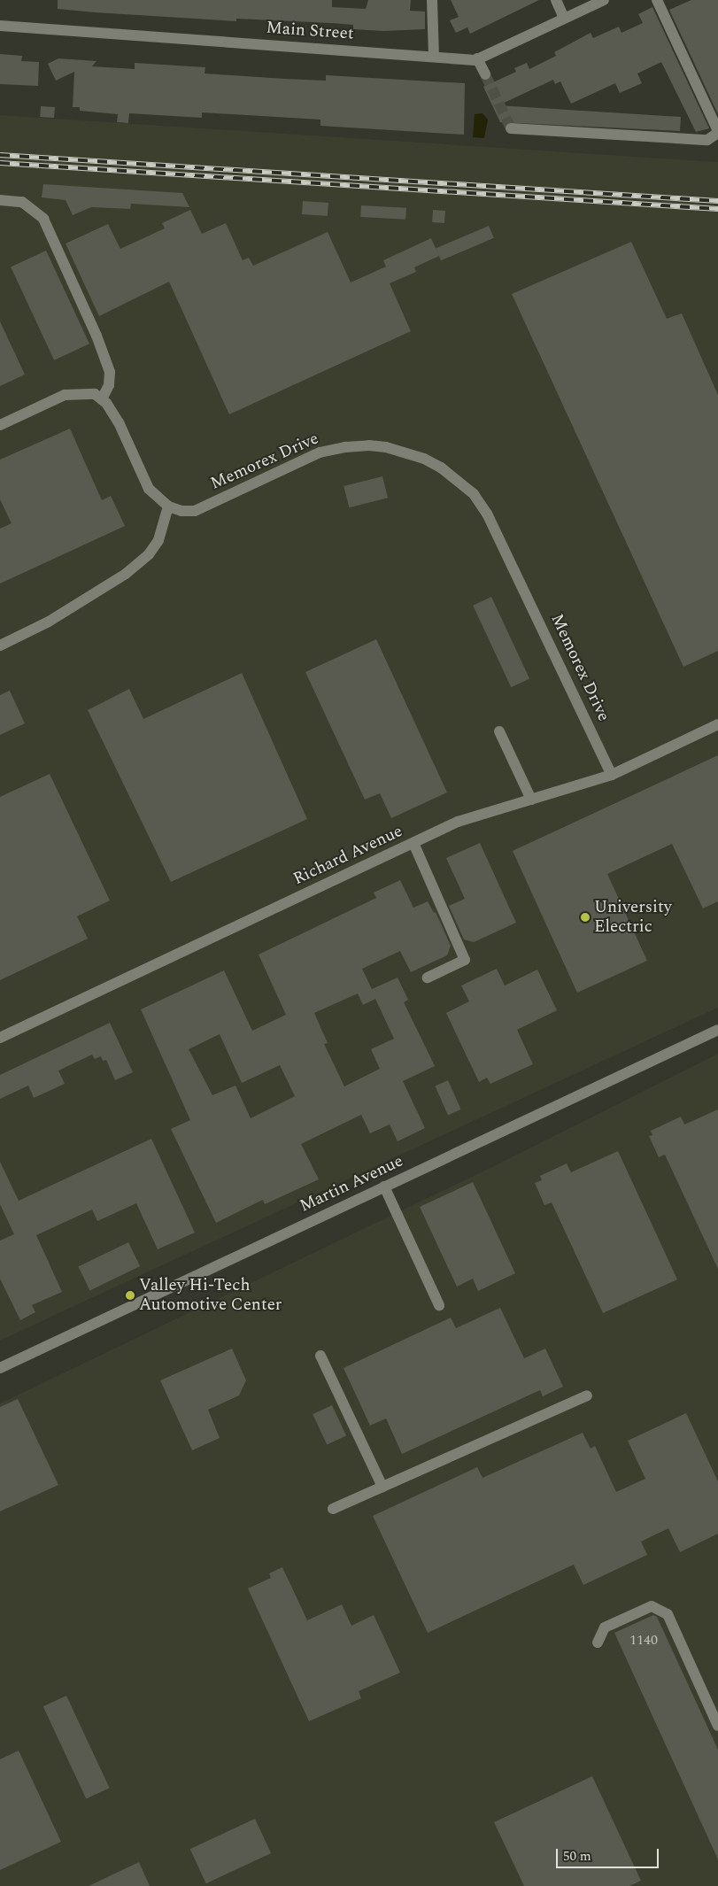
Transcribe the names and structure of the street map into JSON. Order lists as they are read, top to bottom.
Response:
{
  "streets": {
    "street": [
      "Main Street",
      "Memorex Drive",
      "Richard Avenue",
      "Martin Avenue"
    ]
  },
  "crossings": [
    ["Memorex Drive", "Richard Avenue"]
  ],
  "places": ["University Electric", "Valley Hi-Tech Automotive Center"],
  "house_numbers": ["1140"],
  "scale_bar": "50 m"
}
